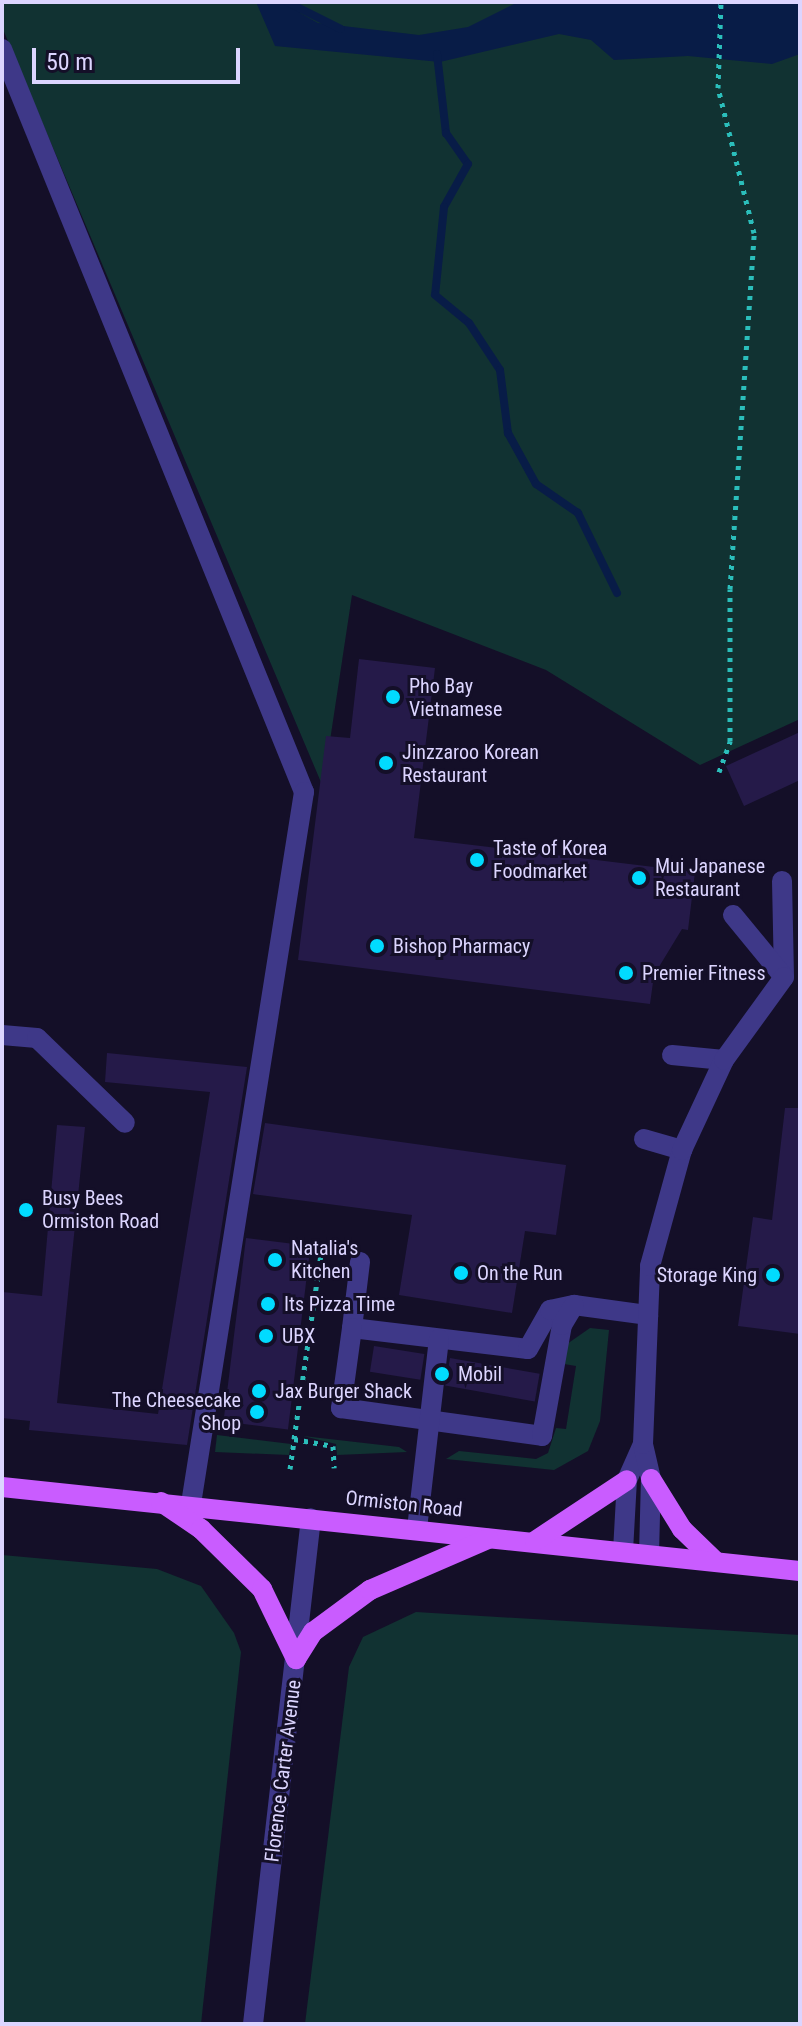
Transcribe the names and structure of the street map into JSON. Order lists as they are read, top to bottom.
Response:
{
  "streets": {
    "main road": ["Ormiston Road"],
    "street": ["Florence Carter Avenue"]
  },
  "crossings": [
    ["Ormiston Road", "Florence Carter Avenue"]
  ],
  "places": [
    "Pho Bay Vietnamese",
    "Jinzzaroo Korean Restaurant",
    "Taste of Korea Foodmarket",
    "Mui Japanese Restaurant",
    "Bishop Pharmacy",
    "Premier Fitness",
    "Busy Bees Ormiston Road",
    "Natalia's Kitchen",
    "On the Run",
    "Storage King",
    "Its Pizza Time",
    "UBX",
    "Mobil",
    "Jax Burger Shack",
    "The Cheesecake Shop"
  ],
  "scale_bar": "50 m"
}
